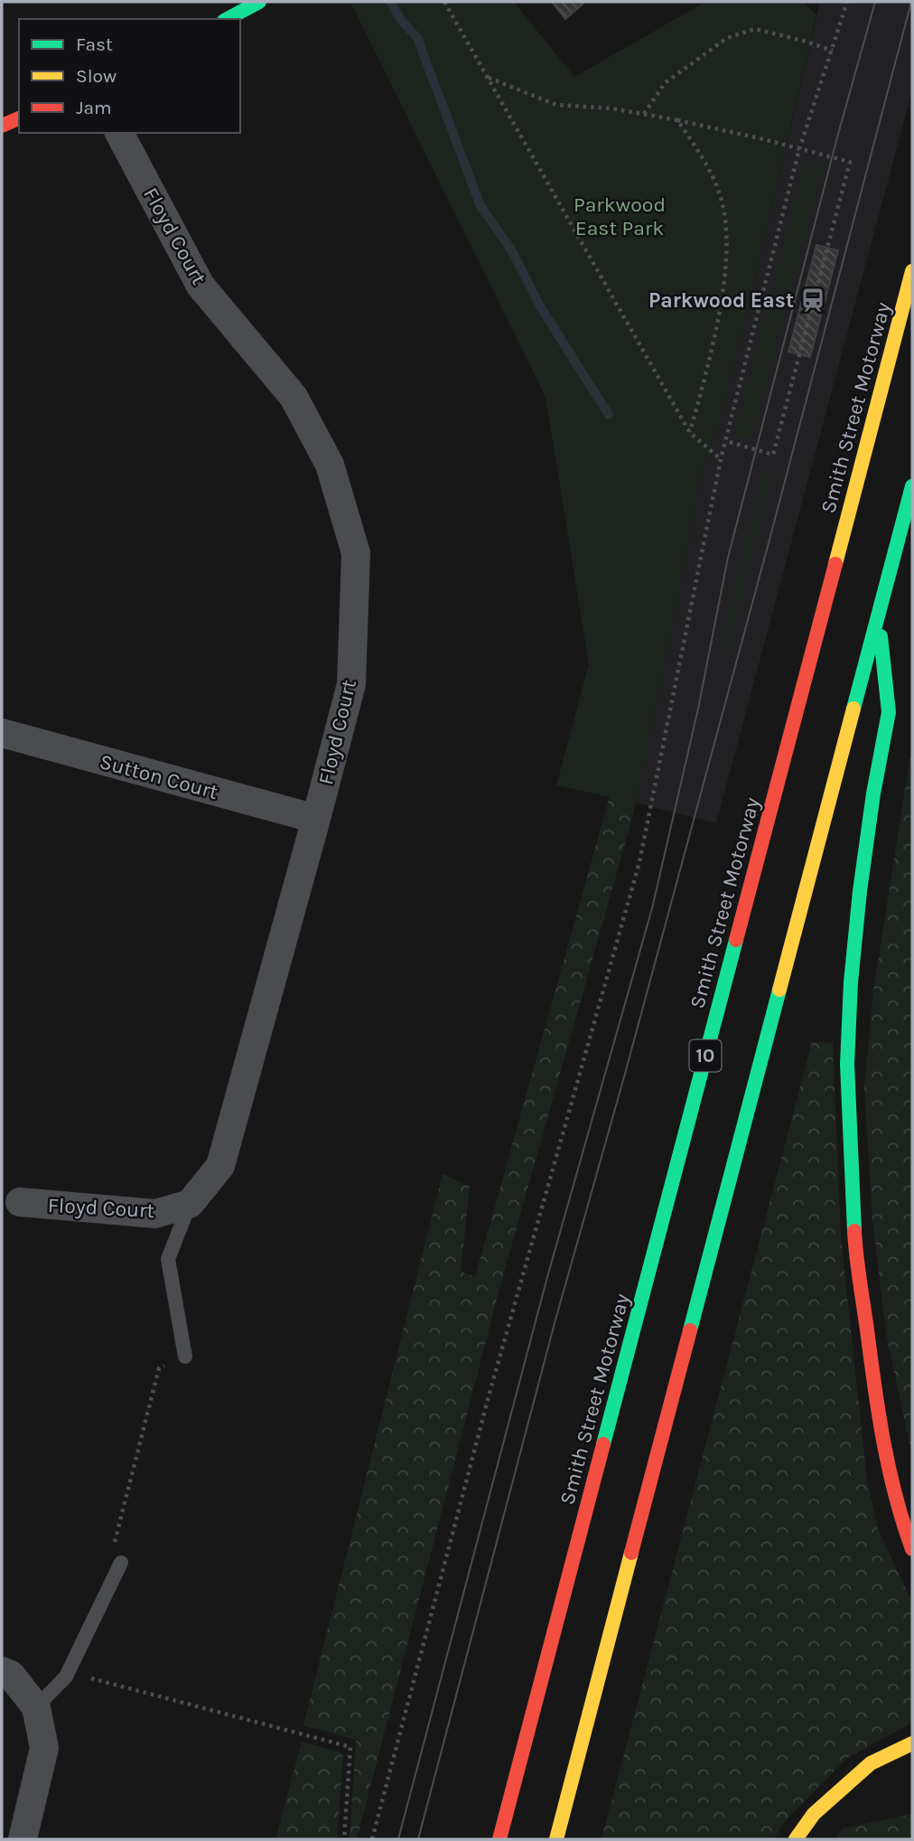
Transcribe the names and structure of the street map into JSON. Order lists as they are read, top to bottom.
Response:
{
  "streets": {
    "main road": ["Smith Street Motorway", "10"],
    "street": ["Floyd Court", "Sutton Court"]
  },
  "crossings": [
    ["Floyd Court", "Sutton Court"]
  ],
  "parks": ["Parkwood East Park"],
  "places": {
    "station": ["Parkwood East"]
  },
  "legend": ["Fast", "Slow", "Jam"]
}
